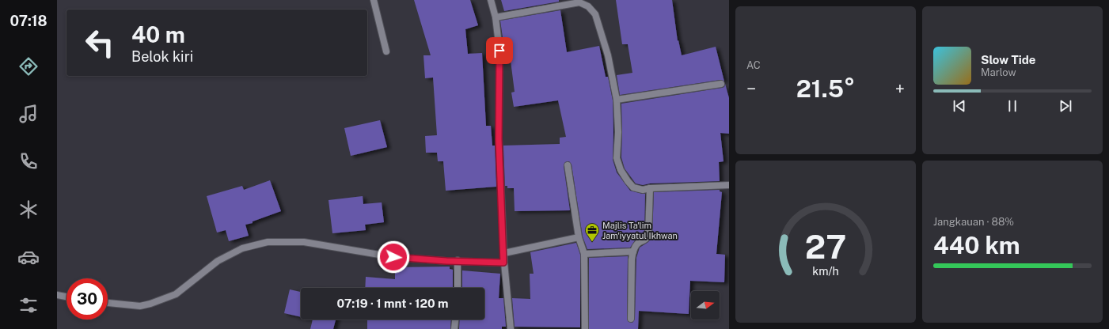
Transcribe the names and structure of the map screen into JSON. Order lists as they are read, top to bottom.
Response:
{
  "places": {
    "office": ["Majlis Ta'lim Jam'iyyatul Ikhwan"]
  },
  "north": "right",
  "page": {
    "tabs": "07:18",
    "tile": [
      "AC",
      ["Jangkauan · 88%", "440 km"]
    ],
    "turn": ["40 m", "Belok kiri"],
    "song": ["Slow Tide", "Marlow"],
    "heat": ["−", "21.5°", "+"],
    "limit": "30",
    "trip": "07:19 · 1 mnt · 120 m",
    "gauge": ["27", "km/h"]
  }
}
